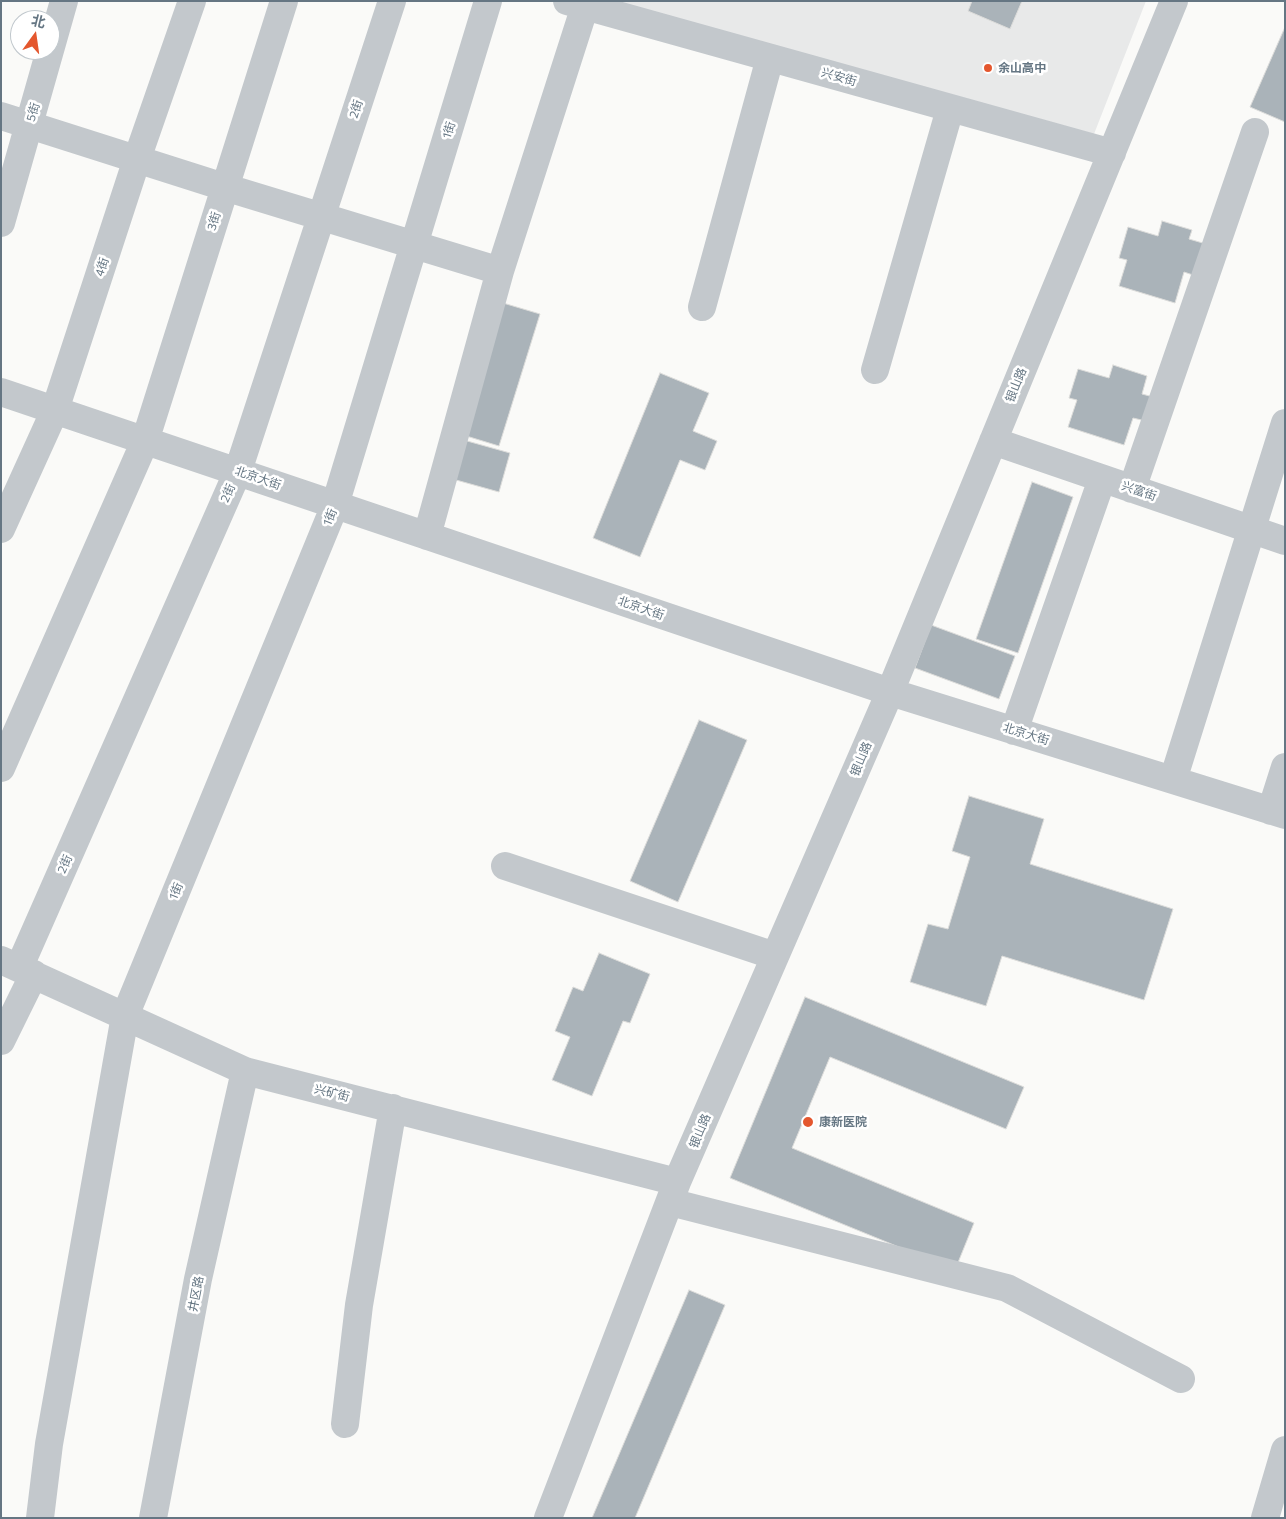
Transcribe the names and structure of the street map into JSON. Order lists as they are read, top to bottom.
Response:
{
  "streets": {
    "street": [
      "兴安街",
      "2街",
      "5街",
      "1街",
      "3街",
      "4街",
      "银山路",
      "北京大街",
      "兴富街",
      "兴矿街",
      "井区路"
    ]
  },
  "crossings": [
    ["兴安街", "银山路"],
    ["2街", "北京大街"],
    ["2街", "兴矿街"],
    ["1街", "北京大街"],
    ["1街", "兴矿街"],
    ["3街", "北京大街"],
    ["4街", "北京大街"],
    ["银山路", "北京大街"],
    ["银山路", "兴富街"],
    ["银山路", "兴矿街"],
    ["兴矿街", "井区路"]
  ],
  "places": ["余山高中", "康新医院"],
  "north": "top"
}
